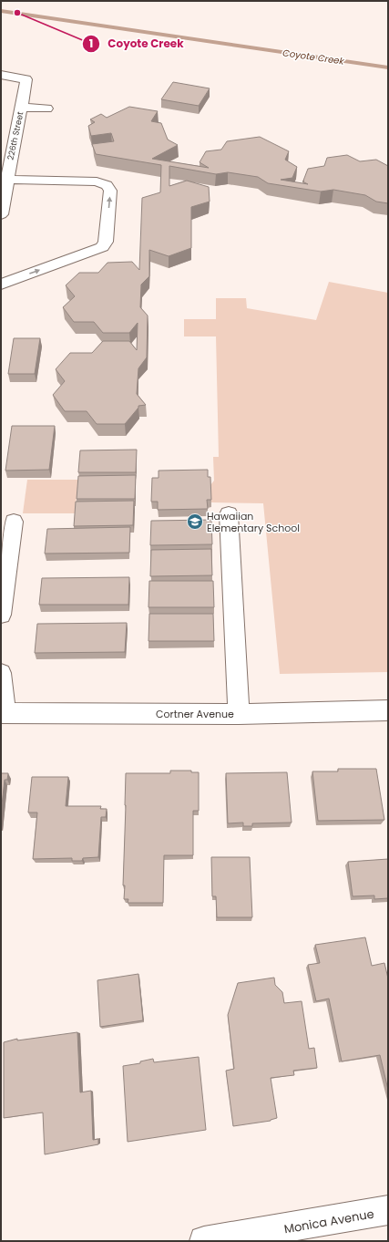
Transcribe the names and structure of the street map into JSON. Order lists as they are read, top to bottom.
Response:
{
  "streets": {
    "street": ["226th Street", "Cortner Avenue", "Monica Avenue"]
  },
  "water": ["Coyote Creek"],
  "places": {
    "other": ["Coyote Creek"],
    "school or university": ["Hawaiian Elementary School"]
  }
}
